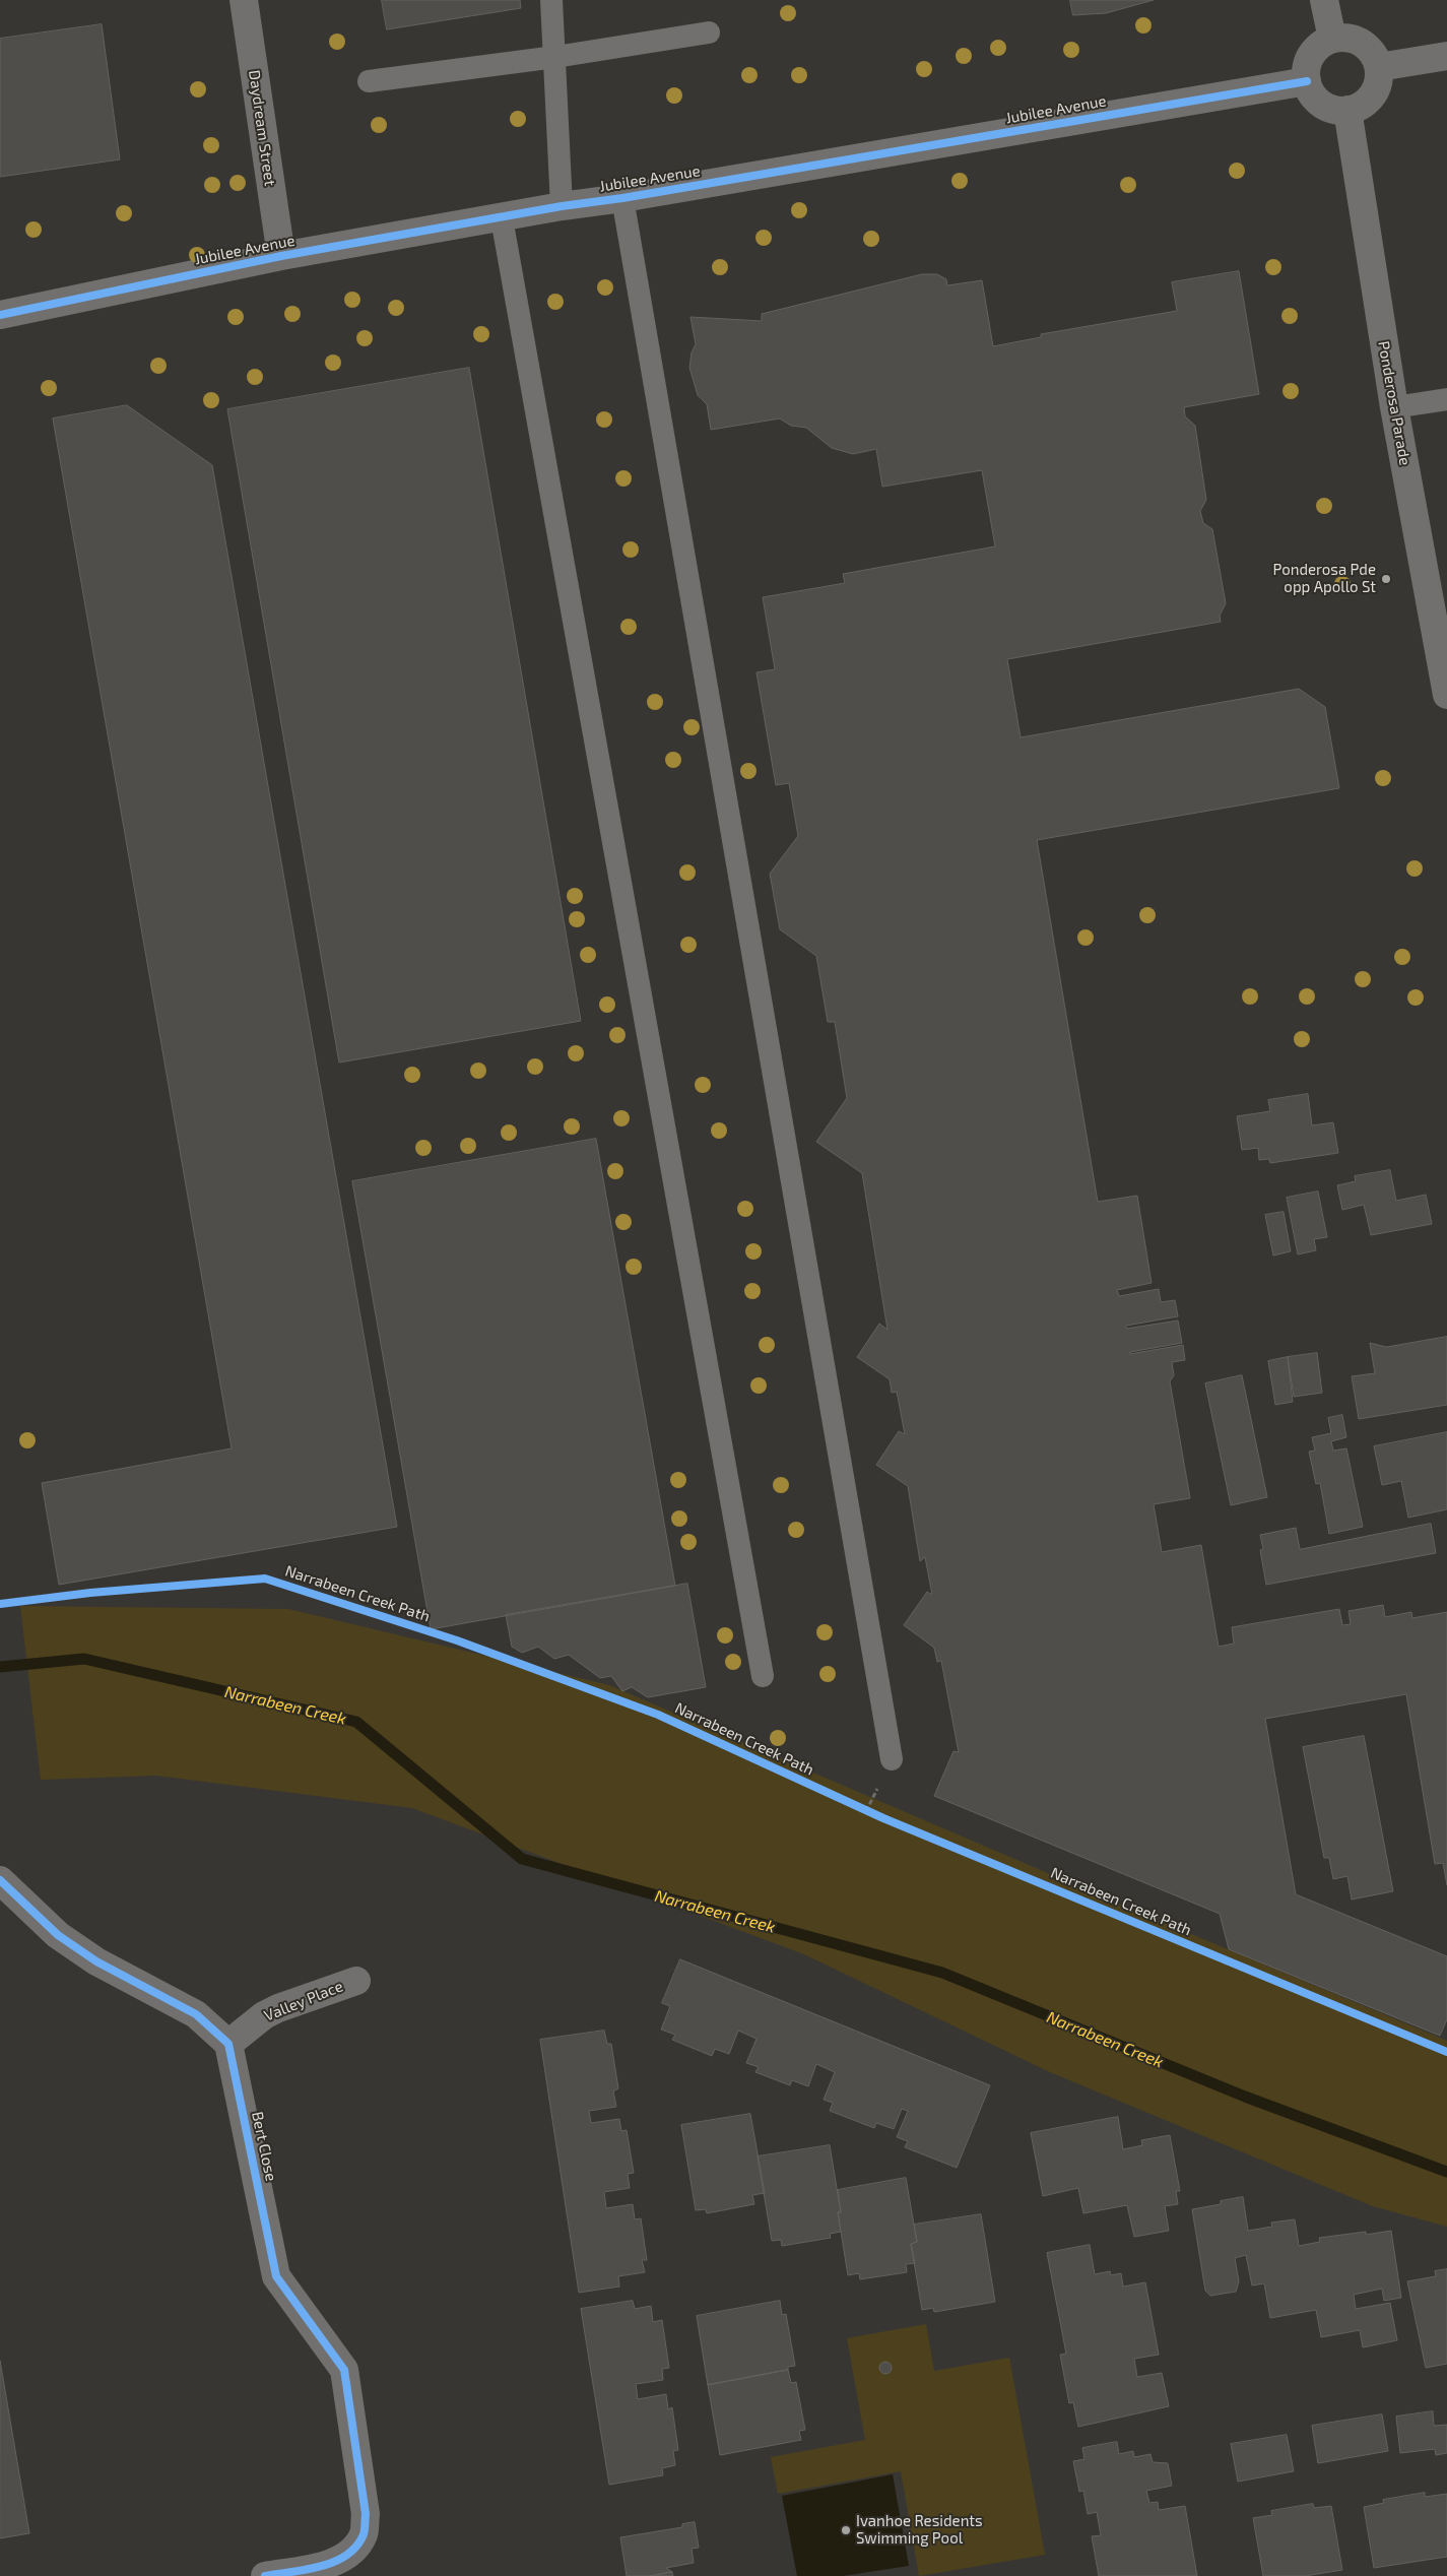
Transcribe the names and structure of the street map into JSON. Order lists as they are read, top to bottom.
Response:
{
  "streets": {
    "street": [
      "Jubilee Avenue",
      "Daydream Street",
      "Ponderosa Parade",
      "Valley Place",
      "Bert Close"
    ],
    "cycle path": ["Narrabeen Creek Path"]
  },
  "crossings": [
    ["Jubilee Avenue", "Daydream Street"],
    ["Jubilee Avenue", "Ponderosa Parade"],
    ["Valley Place", "Bert Close"]
  ],
  "water": ["Narrabeen Creek"],
  "places": ["Ponderosa Pde opp Apollo St", "Ivanhoe Residents Swimming Pool"]
}
